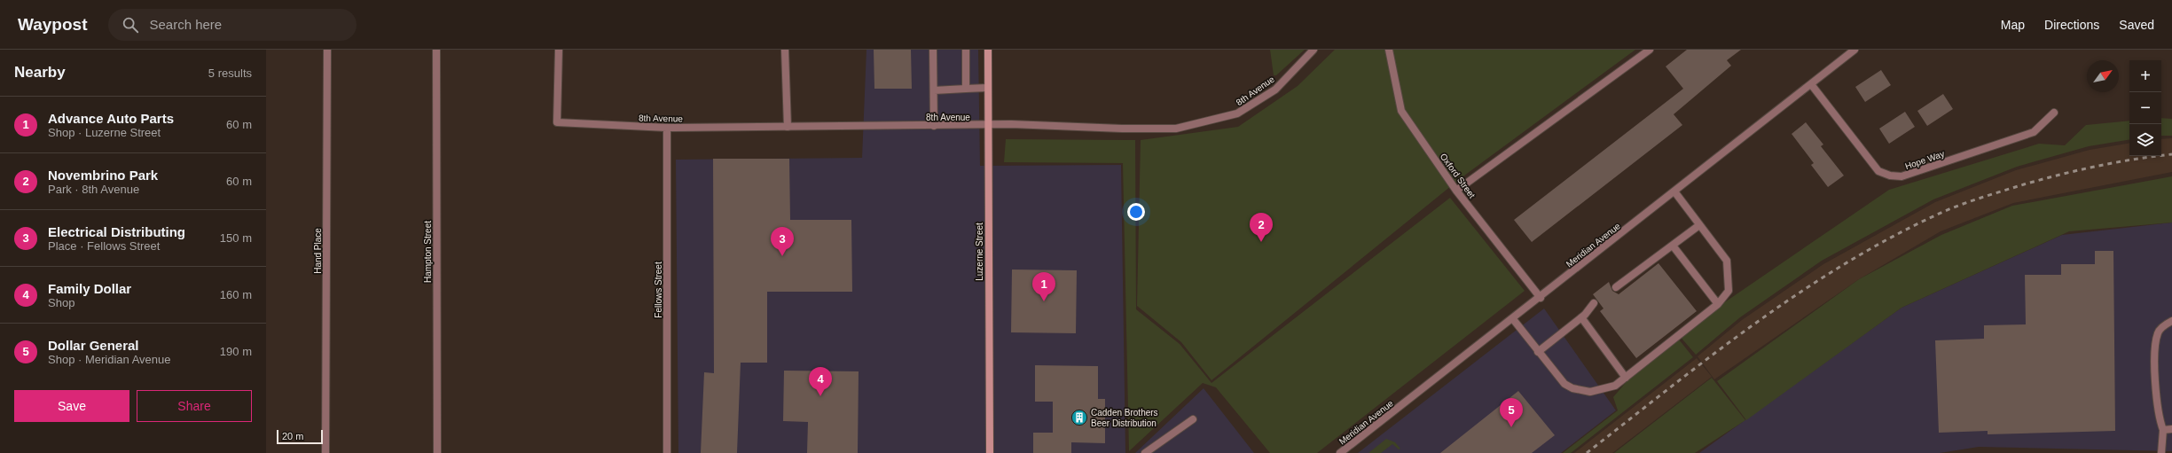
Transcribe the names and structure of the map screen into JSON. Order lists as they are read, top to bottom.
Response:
{
  "streets": {
    "street": [
      "8th Avenue",
      "Hope Way",
      "Oxford Street",
      "Meridian Avenue",
      "Hand Place",
      "Hampton Street",
      "Luzerne Street",
      "Fellows Street"
    ]
  },
  "crossings": [
    ["8th Avenue", "Luzerne Street"],
    ["8th Avenue", "Fellows Street"],
    ["Hope Way", "Meridian Avenue"],
    ["Oxford Street", "Meridian Avenue"]
  ],
  "places": {
    "building": ["Cadden Brothers Beer Distribution"]
  },
  "scale_bar": "20 m",
  "north": "top right",
  "page": {
    "header": "Waypost",
    "search": "Search here",
    "nav": ["Map", "Directions", "Saved"],
    "heading": ["Nearby", "5 results"],
    "map_buttons": ["+", "−"],
    "list": [
      {
        "mark": "1",
        "name": "Advance Auto Parts",
        "note": "Shop · Luzerne Street",
        "value": "60 m"
      },
      {
        "mark": "2",
        "name": "Novembrino Park",
        "note": "Park · 8th Avenue",
        "value": "60 m"
      },
      {
        "mark": "3",
        "name": "Electrical Distributing",
        "note": "Place · Fellows Street",
        "value": "150 m"
      },
      {
        "mark": "4",
        "name": "Family Dollar",
        "note": "Shop",
        "value": "160 m"
      },
      {
        "mark": "5",
        "name": "Dollar General",
        "note": "Shop · Meridian Avenue",
        "value": "190 m"
      }
    ],
    "pins": [
      "2",
      "3",
      "1",
      "4",
      "5"
    ],
    "buttons": ["Save", "Share"],
    "scale": "20 m"
  }
}
